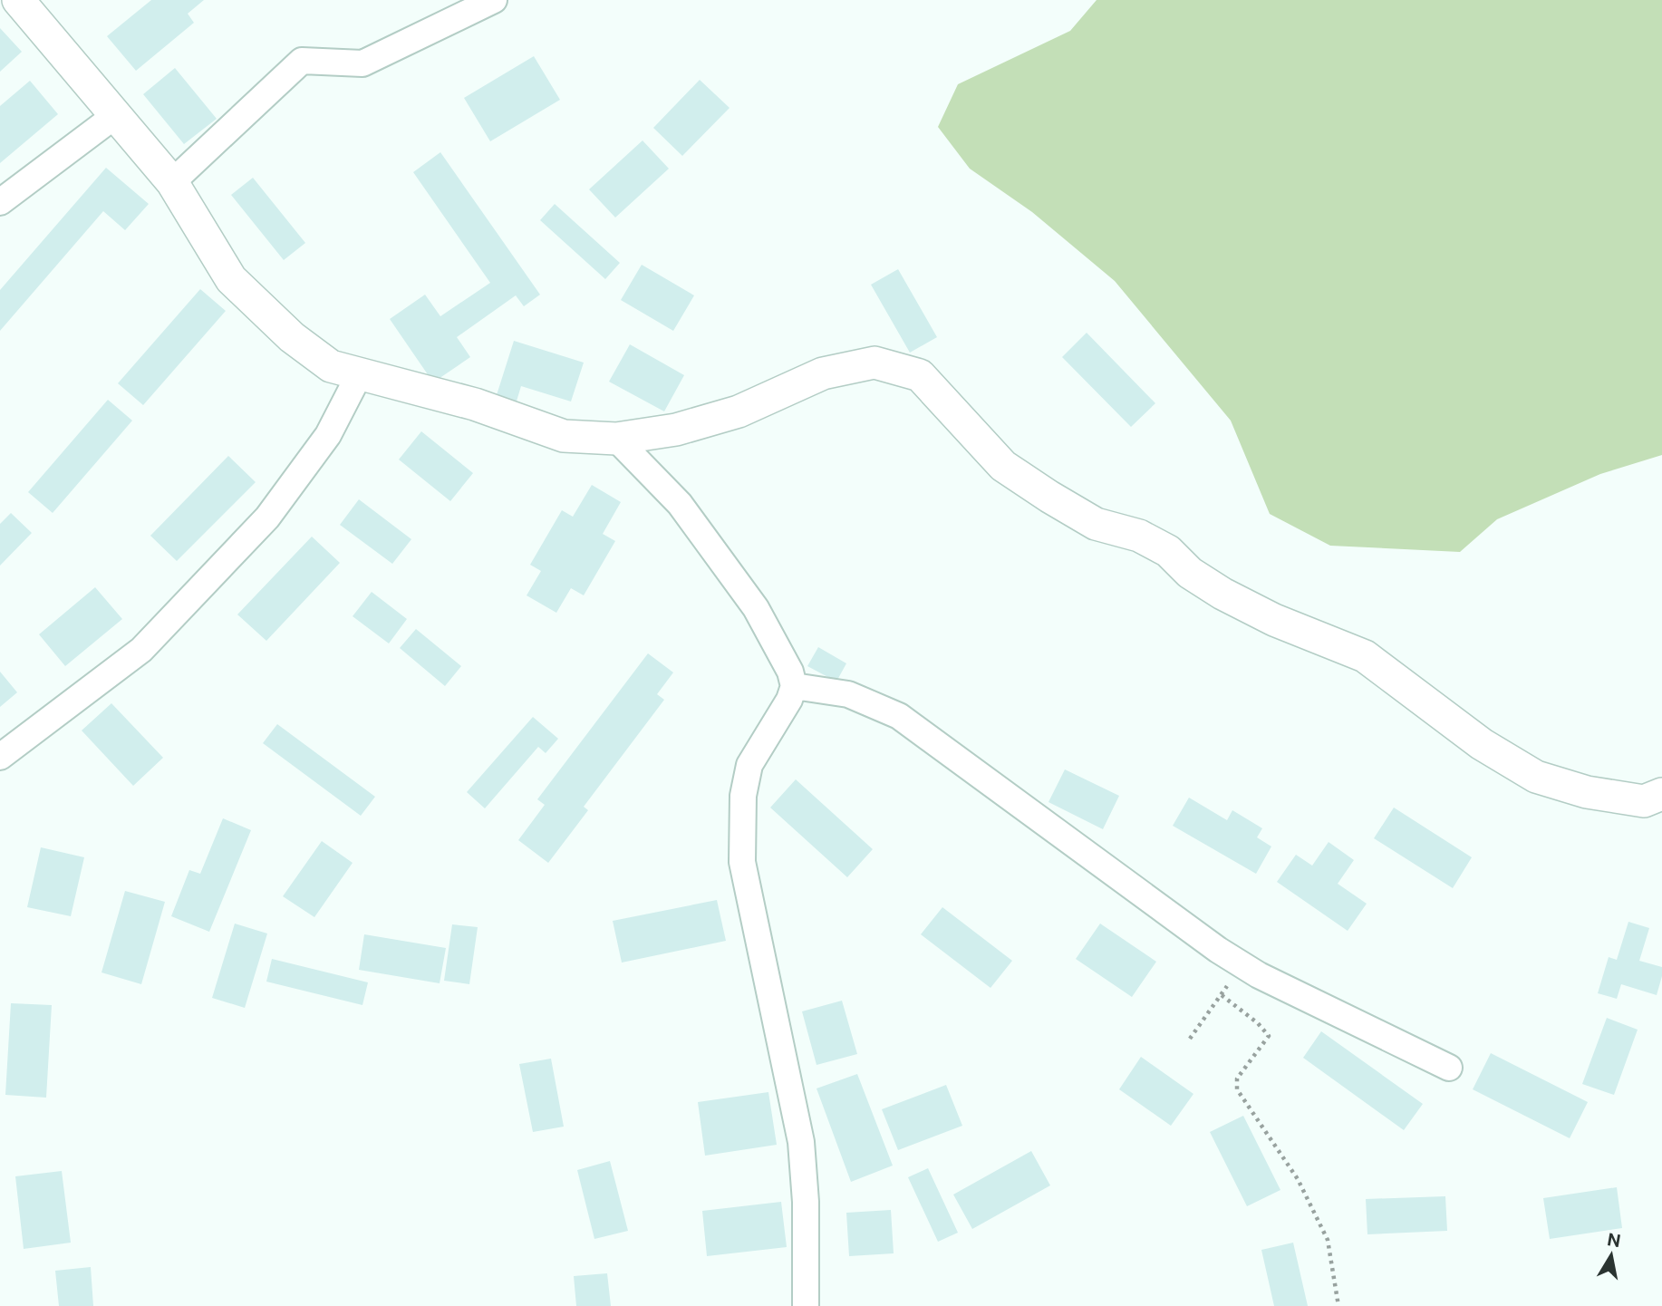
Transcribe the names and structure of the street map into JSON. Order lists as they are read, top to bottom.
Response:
{
  "north": "top"
}
